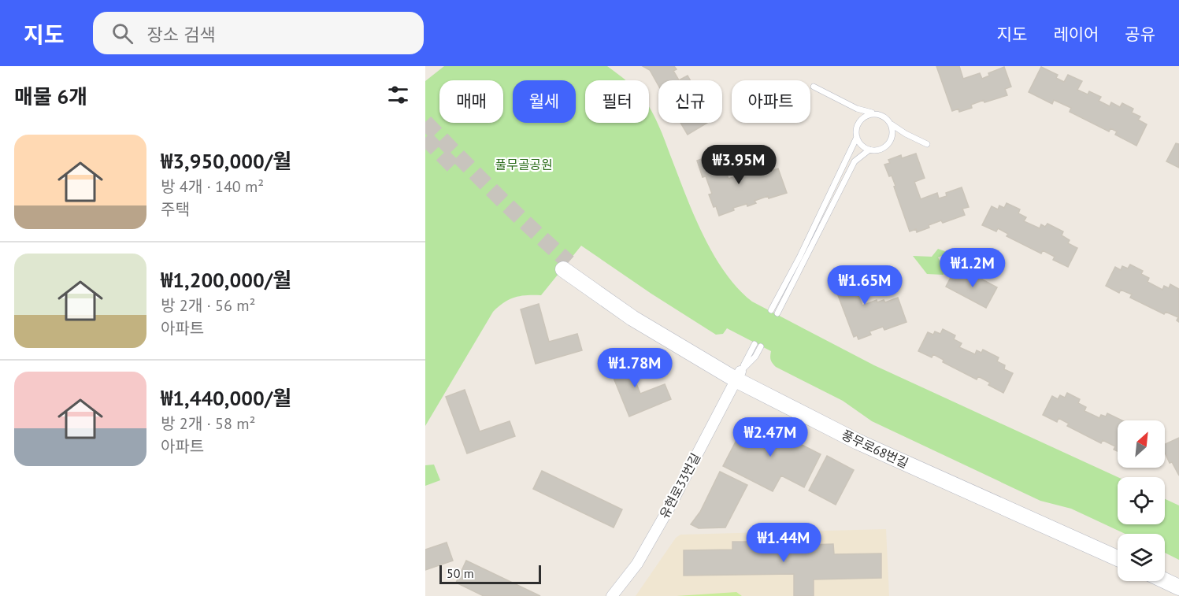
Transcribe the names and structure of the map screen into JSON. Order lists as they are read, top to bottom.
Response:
{
  "streets": {
    "street": ["풍무로68번길", "유현로33번길"]
  },
  "crossings": [
    ["풍무로68번길", "유현로33번길"]
  ],
  "parks": ["풀무골공원"],
  "scale_bar": "50 m",
  "north": "top right",
  "page": {
    "header": "지도",
    "search": "장소 검색",
    "nav": ["지도", "레이어", "공유"],
    "heading": "매물 6개",
    "chip": [
      "매매",
      "월세",
      "필터",
      "신규",
      "아파트"
    ],
    "list": [
      {
        "name": "₩3,950,000/월",
        "note": "방 4개 · 140 m² · 주택"
      },
      {
        "name": "₩1,200,000/월",
        "note": "방 2개 · 56 m² · 아파트"
      },
      {
        "name": "₩1,440,000/월",
        "note": "방 2개 · 58 m² · 아파트"
      }
    ],
    "price": [
      "₩3.95M",
      "₩1.2M",
      "₩1.65M",
      "₩1.78M",
      "₩2.47M",
      "₩1.44M"
    ],
    "scale": "50 m"
  }
}
